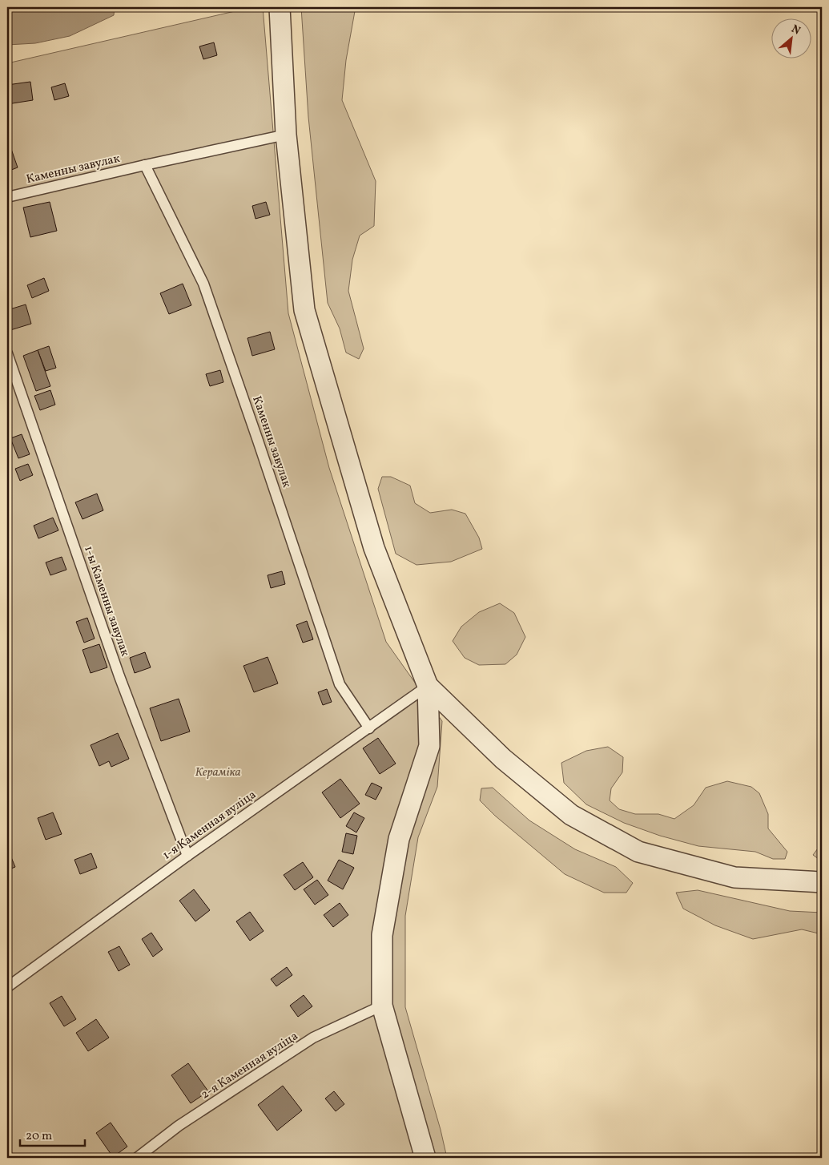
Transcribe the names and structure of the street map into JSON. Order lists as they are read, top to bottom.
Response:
{
  "streets": {
    "lane": [
      "Каменны завулак",
      "1-ы Каменны завулак",
      "1-я Каменная вуліца",
      "2-я Каменная вуліца"
    ]
  },
  "crossings": [
    ["Каменны завулак", "1-я Каменная вуліца"],
    ["1-ы Каменны завулак", "1-я Каменная вуліца"]
  ],
  "parks": ["Кераміка"],
  "scale_bar": "20 m",
  "north": "top right"
}
